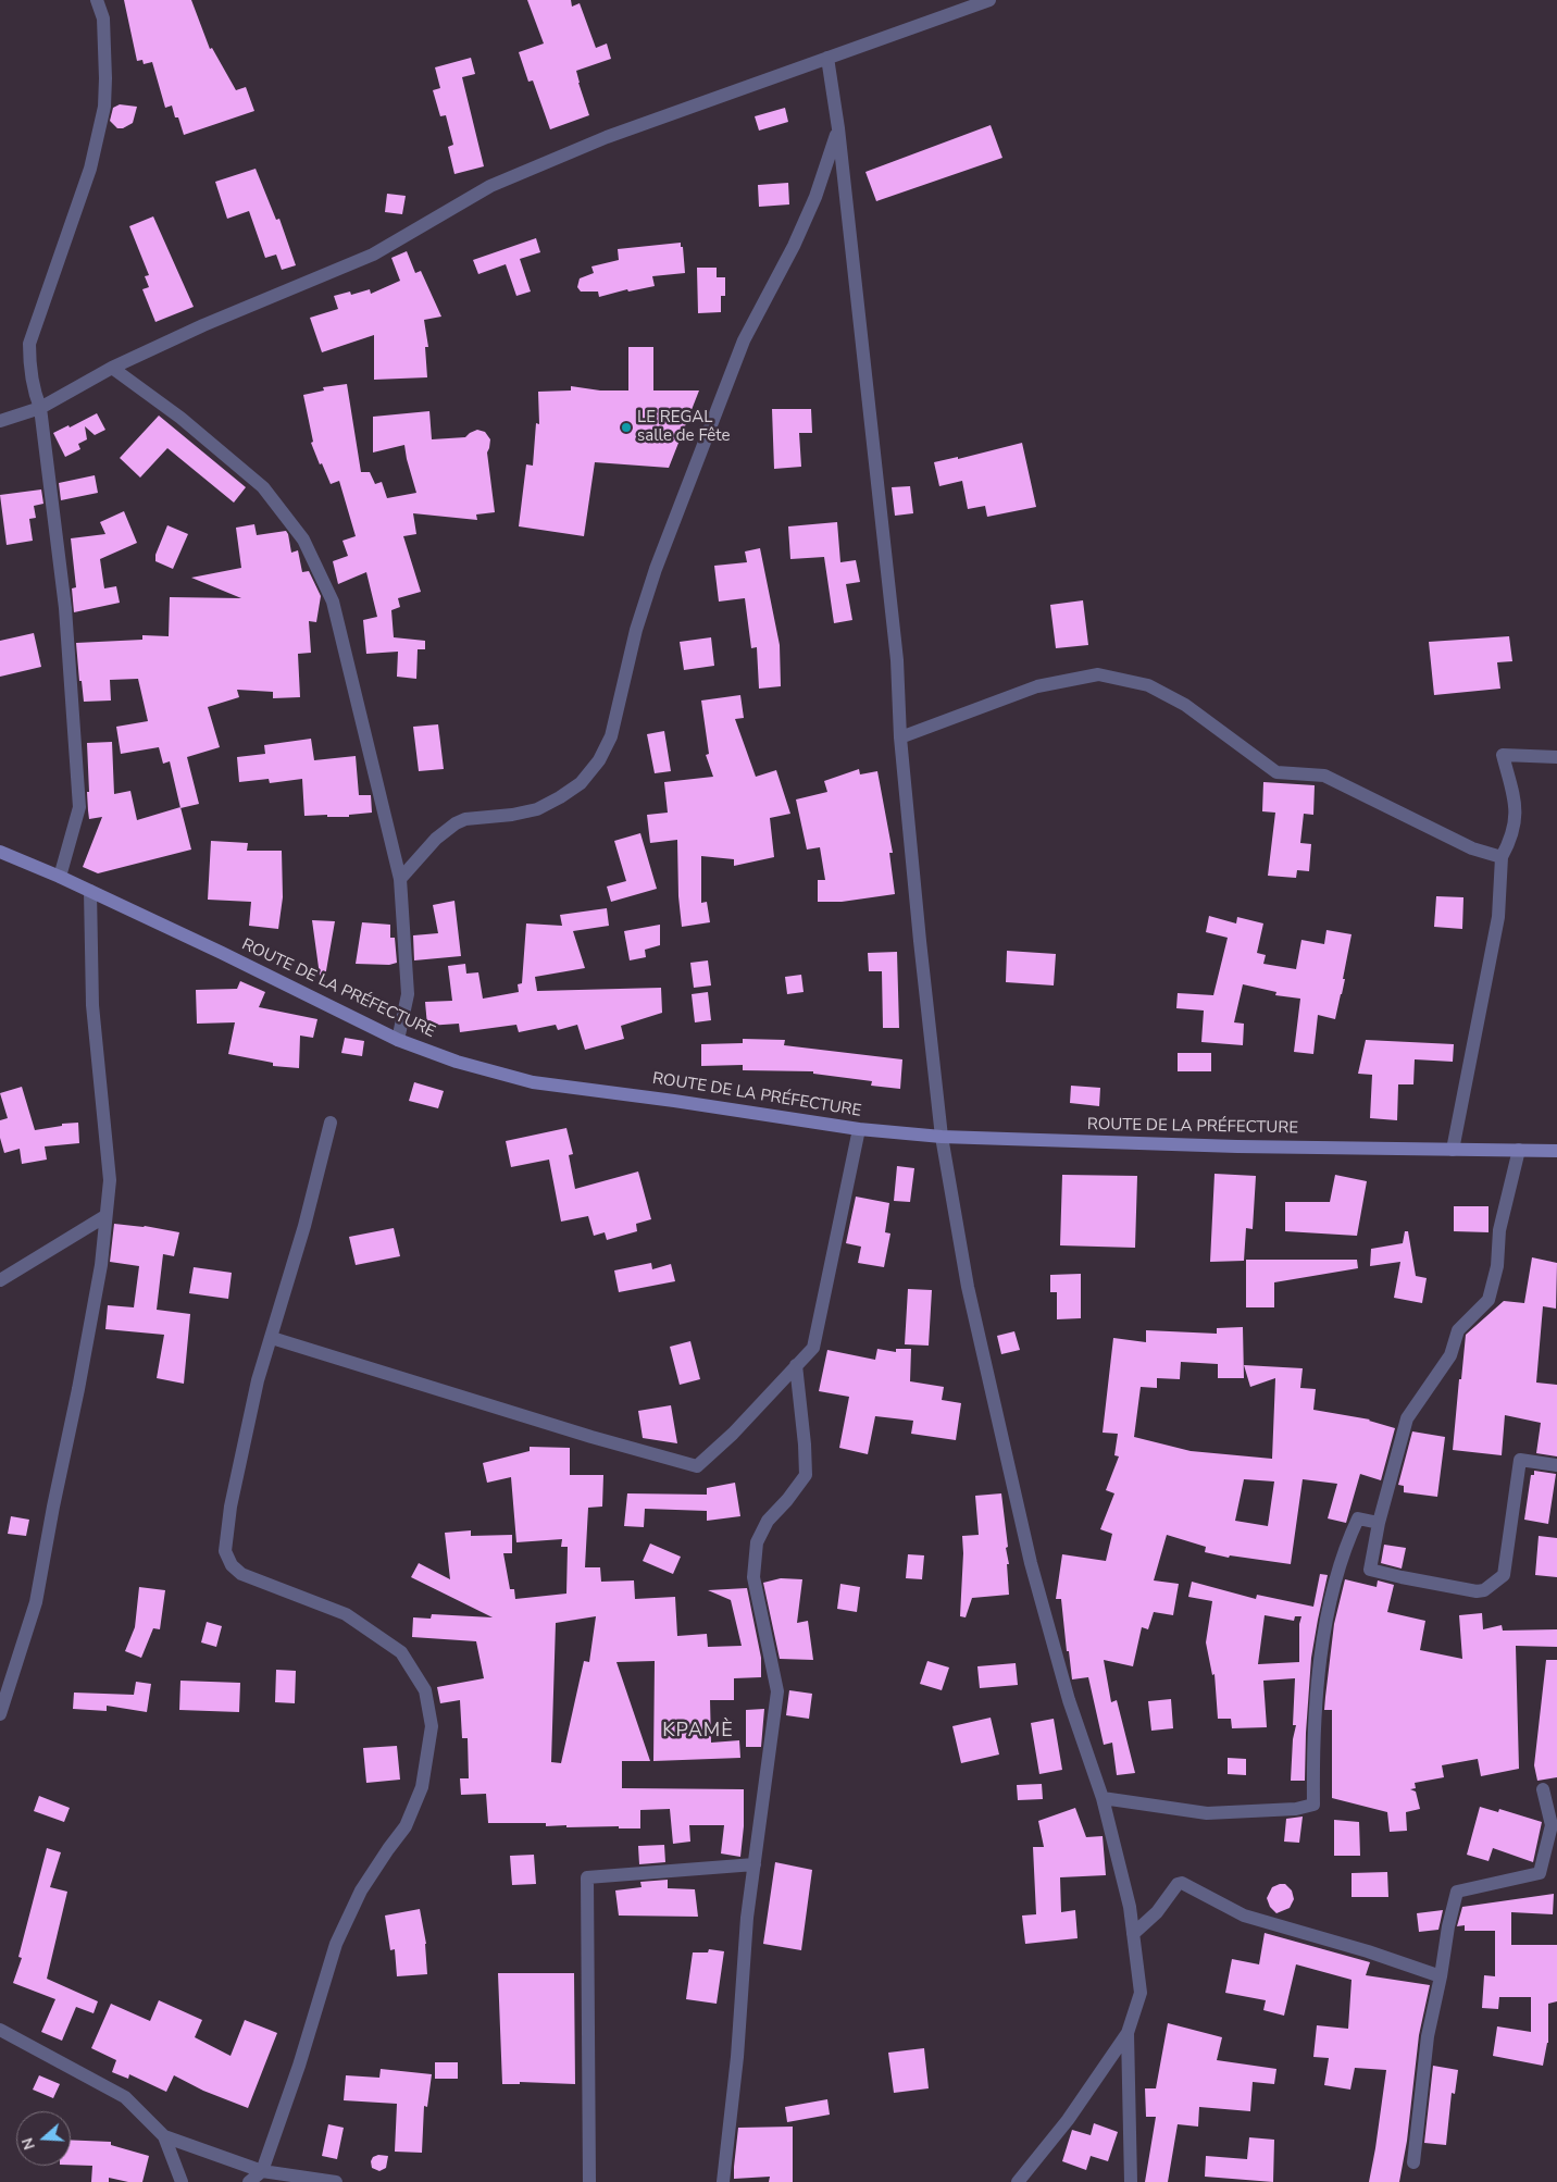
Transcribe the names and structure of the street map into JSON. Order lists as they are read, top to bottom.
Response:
{
  "streets": {
    "street": ["ROUTE DE LA PRÉFECTURE"]
  },
  "districts": ["KPAMÈ"],
  "places": ["LE REGAL salle de Fête"],
  "north": "left"
}
